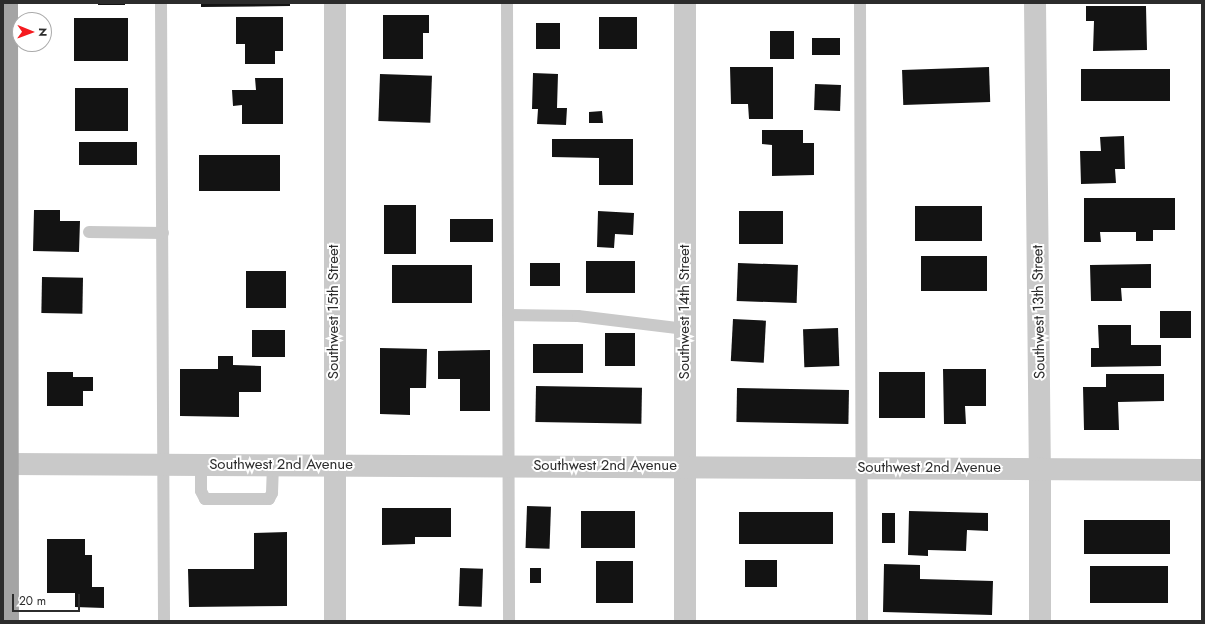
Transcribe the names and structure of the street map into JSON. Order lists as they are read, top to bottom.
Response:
{
  "streets": {
    "street": [
      "Southwest 15th Street",
      "Southwest 14th Street",
      "Southwest 13th Street",
      "Southwest 2nd Avenue"
    ]
  },
  "crossings": [
    ["Southwest 15th Street", "Southwest 2nd Avenue"],
    ["Southwest 14th Street", "Southwest 2nd Avenue"],
    ["Southwest 13th Street", "Southwest 2nd Avenue"]
  ],
  "scale_bar": "20 m",
  "north": "right"
}
